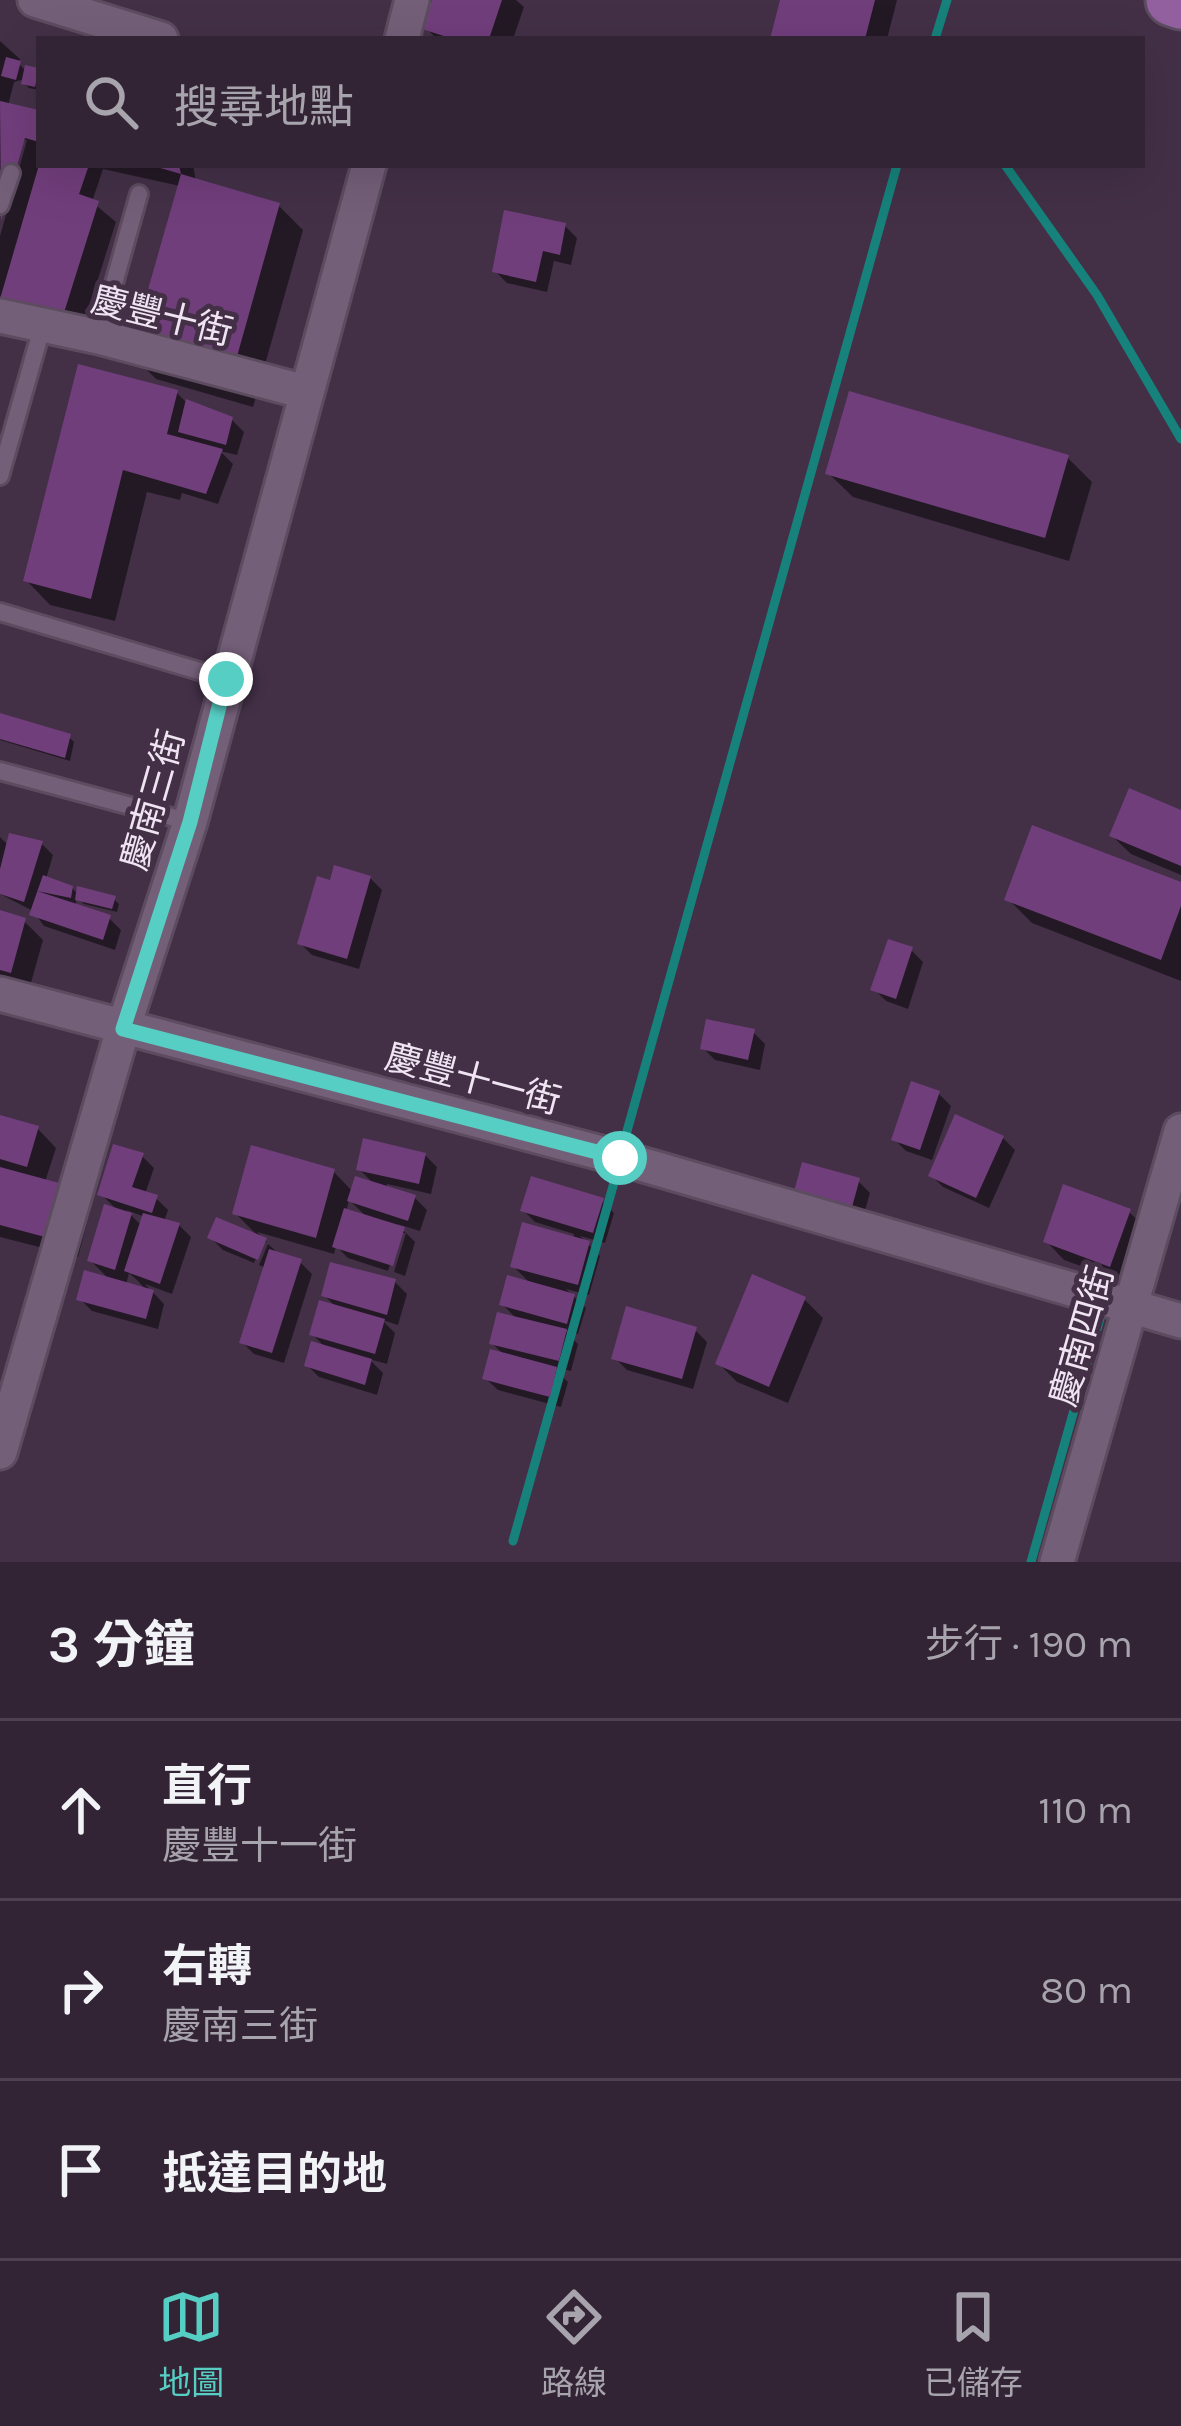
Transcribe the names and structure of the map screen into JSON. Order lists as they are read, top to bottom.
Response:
{
  "streets": {
    "street": [
      "慶豐十街",
      "慶南三街",
      "慶豐十一街",
      "慶南四街"
    ]
  },
  "crossings": [
    ["慶豐十街", "慶南三街"],
    ["慶南三街", "慶豐十一街"],
    ["慶豐十一街", "慶南四街"]
  ],
  "page": {
    "search": "搜尋地點",
    "heading": ["3 分鐘", "步行 · 190 m"],
    "list": [
      ["直行", "慶豐十一街", "110 m"],
      ["右轉", "慶南三街", "80 m"],
      "抵達目的地"
    ],
    "nav": ["地圖", "路線", "已儲存"]
  }
}
